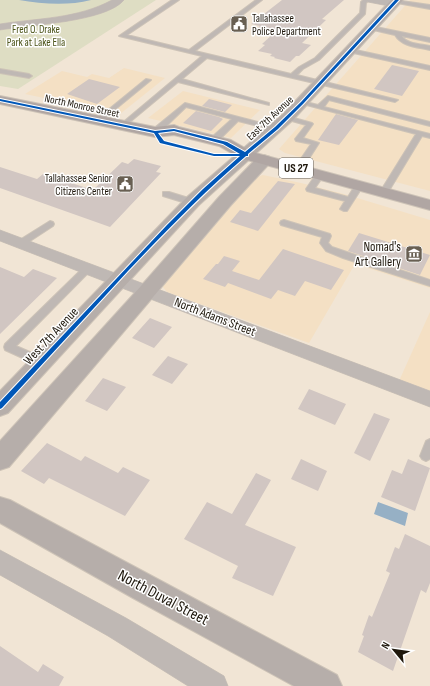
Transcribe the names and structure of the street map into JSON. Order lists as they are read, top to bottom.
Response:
{
  "streets": {
    "main road": ["North Monroe Street", "US 27"],
    "street": [
      "East 7th Avenue",
      "North Adams Street",
      "West 7th Avenue",
      "North Duval Street"
    ]
  },
  "crossings": [
    ["North Monroe Street", "East 7th Avenue"],
    ["East 7th Avenue", "North Adams Street"],
    ["East 7th Avenue", "West 7th Avenue"],
    ["North Adams Street", "West 7th Avenue"]
  ],
  "parks": ["Fred O. Drake Park at Lake Ella"],
  "places": {
    "public building": ["Tallahassee Police Department", "Tallahassee Senior Citizens Center"],
    "museum": ["Nomad's Art Gallery"]
  },
  "north": "top left"
}
